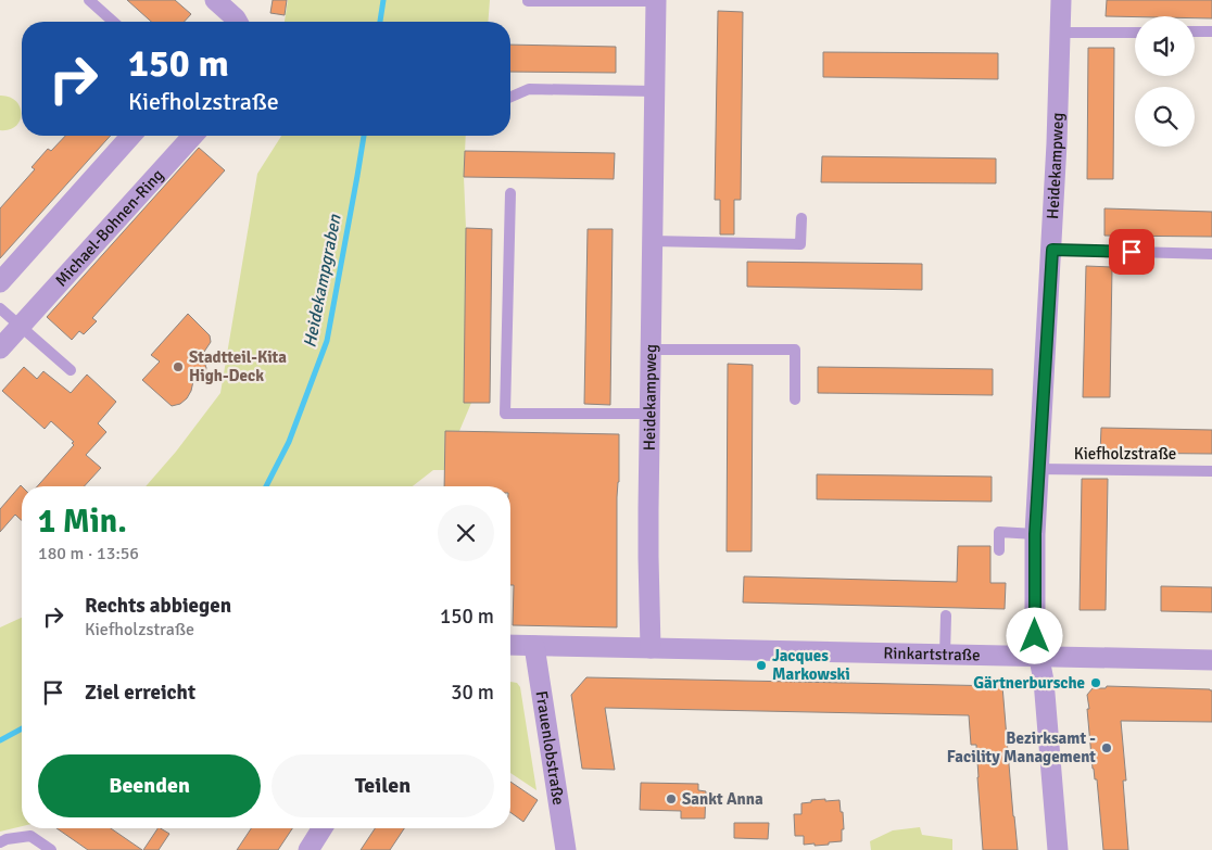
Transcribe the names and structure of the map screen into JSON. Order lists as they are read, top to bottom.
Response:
{
  "streets": {
    "street": [
      "Heidekampweg",
      "Michael-Bohnen-Ring",
      "Rinkartstraße",
      "Frauenlobstraße"
    ],
    "lane": ["Kiefholzstraße"]
  },
  "crossings": [
    ["Heidekampweg", "Kiefholzstraße"],
    ["Heidekampweg", "Rinkartstraße"]
  ],
  "water": ["Heidekampgraben"],
  "places": [
    "Stadtteil-Kita High-Deck",
    "Jacques Markowski",
    "Gärtnerbursche",
    "Bezirksamt - Facility Management",
    "Sankt Anna"
  ],
  "page": {
    "turn": ["150 m", "Kiefholzstraße"],
    "heading": ["1 Min.", "180 m · 13:56"],
    "list": [
      {
        "name": "Rechts abbiegen",
        "note": "Kiefholzstraße",
        "value": "150 m"
      },
      {
        "name": "Ziel erreicht",
        "value": "30 m"
      }
    ],
    "buttons": ["Beenden", "Teilen"]
  }
}
